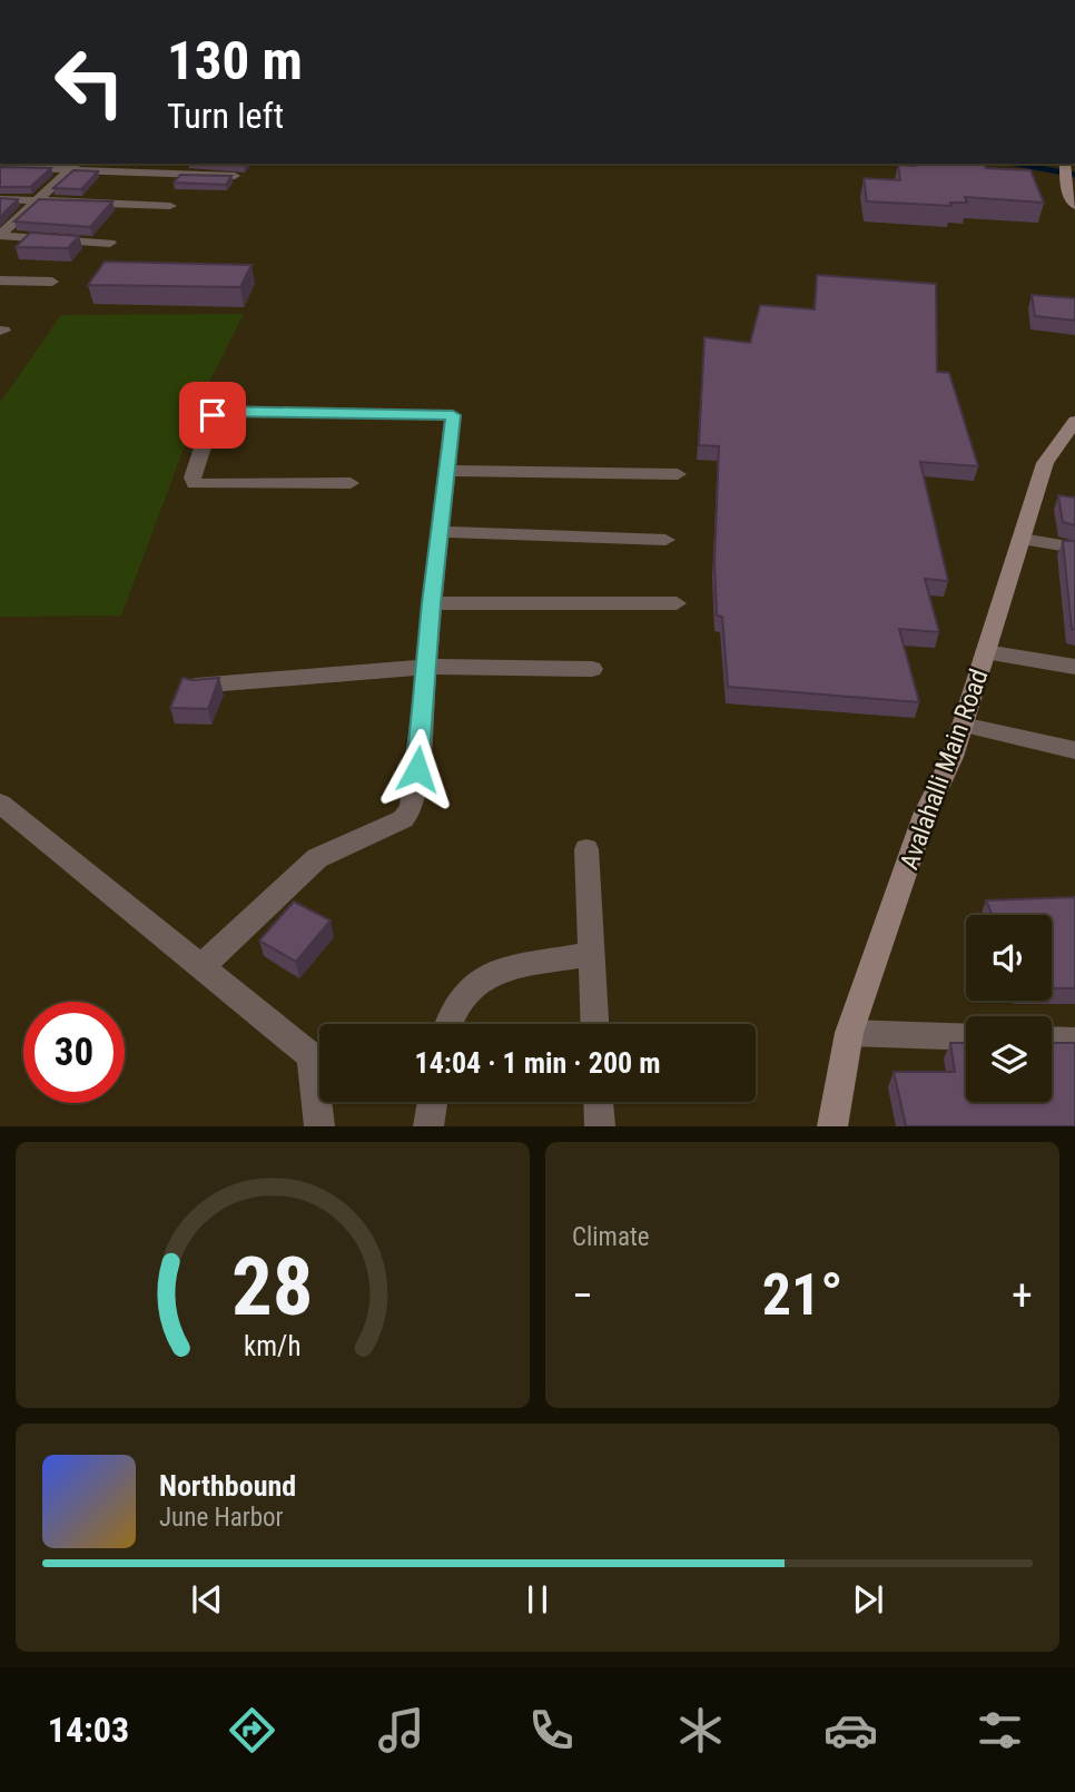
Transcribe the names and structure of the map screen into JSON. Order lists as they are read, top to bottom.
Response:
{
  "streets": {
    "main road": ["Avalahalli Main Road"]
  },
  "page": {
    "turn": ["130 m", "Turn left"],
    "limit": "30",
    "trip": "14:04 · 1 min · 200 m",
    "tile": "Climate",
    "heat": ["−", "21°", "+"],
    "song": ["Northbound", "June Harbor"],
    "tabs": "14:03",
    "gauge": ["28", "km/h"]
  }
}
